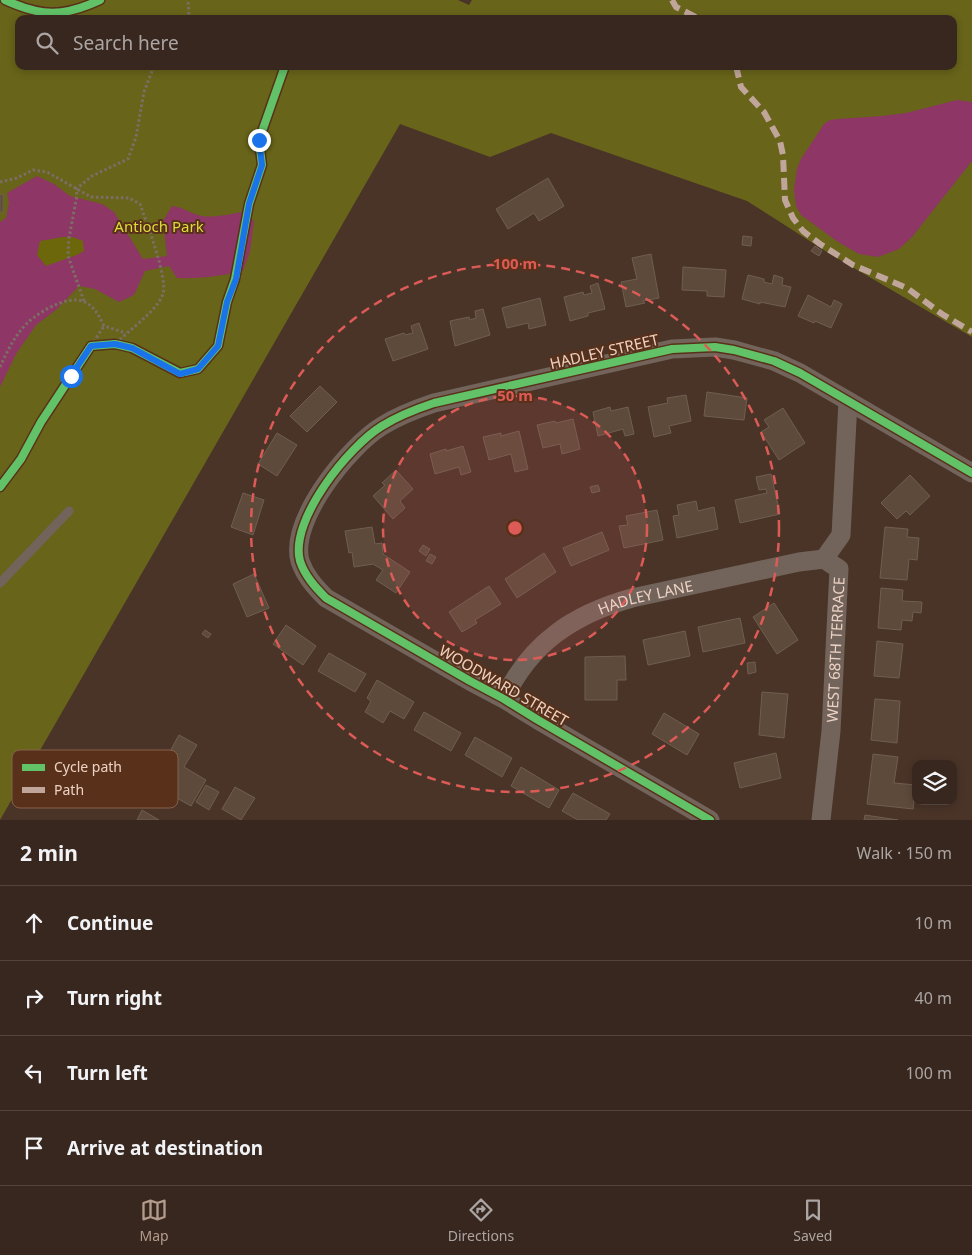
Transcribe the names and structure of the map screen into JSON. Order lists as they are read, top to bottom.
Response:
{
  "streets": {
    "street": [
      "HADLEY STREET",
      "HADLEY LANE",
      "WEST 68TH TERRACE",
      "WOODWARD STREET"
    ]
  },
  "crossings": [
    ["HADLEY STREET", "WEST 68TH TERRACE"],
    ["HADLEY STREET", "WOODWARD STREET"],
    ["HADLEY LANE", "WEST 68TH TERRACE"],
    ["HADLEY LANE", "WOODWARD STREET"]
  ],
  "parks": ["Antioch Park"],
  "legend": ["Cycle path", "Path"],
  "page": {
    "search": "Search here",
    "heading": ["2 min", "Walk · 150 m"],
    "list": [
      ["Continue", "10 m"],
      ["Turn right", "40 m"],
      ["Turn left", "100 m"],
      "Arrive at destination"
    ],
    "nav": ["Map", "Directions", "Saved"]
  },
  "rings": ["100 m", "50 m"]
}
